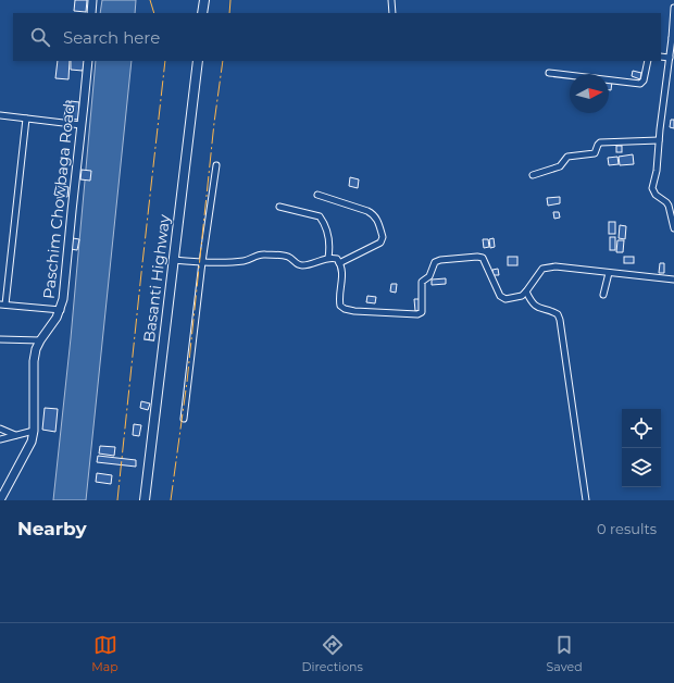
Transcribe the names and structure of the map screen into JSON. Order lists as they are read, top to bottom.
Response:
{
  "streets": {
    "main road": ["Basanti Highway"],
    "street": ["Paschim Chowbaga Road"]
  },
  "north": "right",
  "page": {
    "search": "Search here",
    "heading": ["Nearby", "0 results"],
    "nav": ["Map", "Directions", "Saved"]
  }
}
